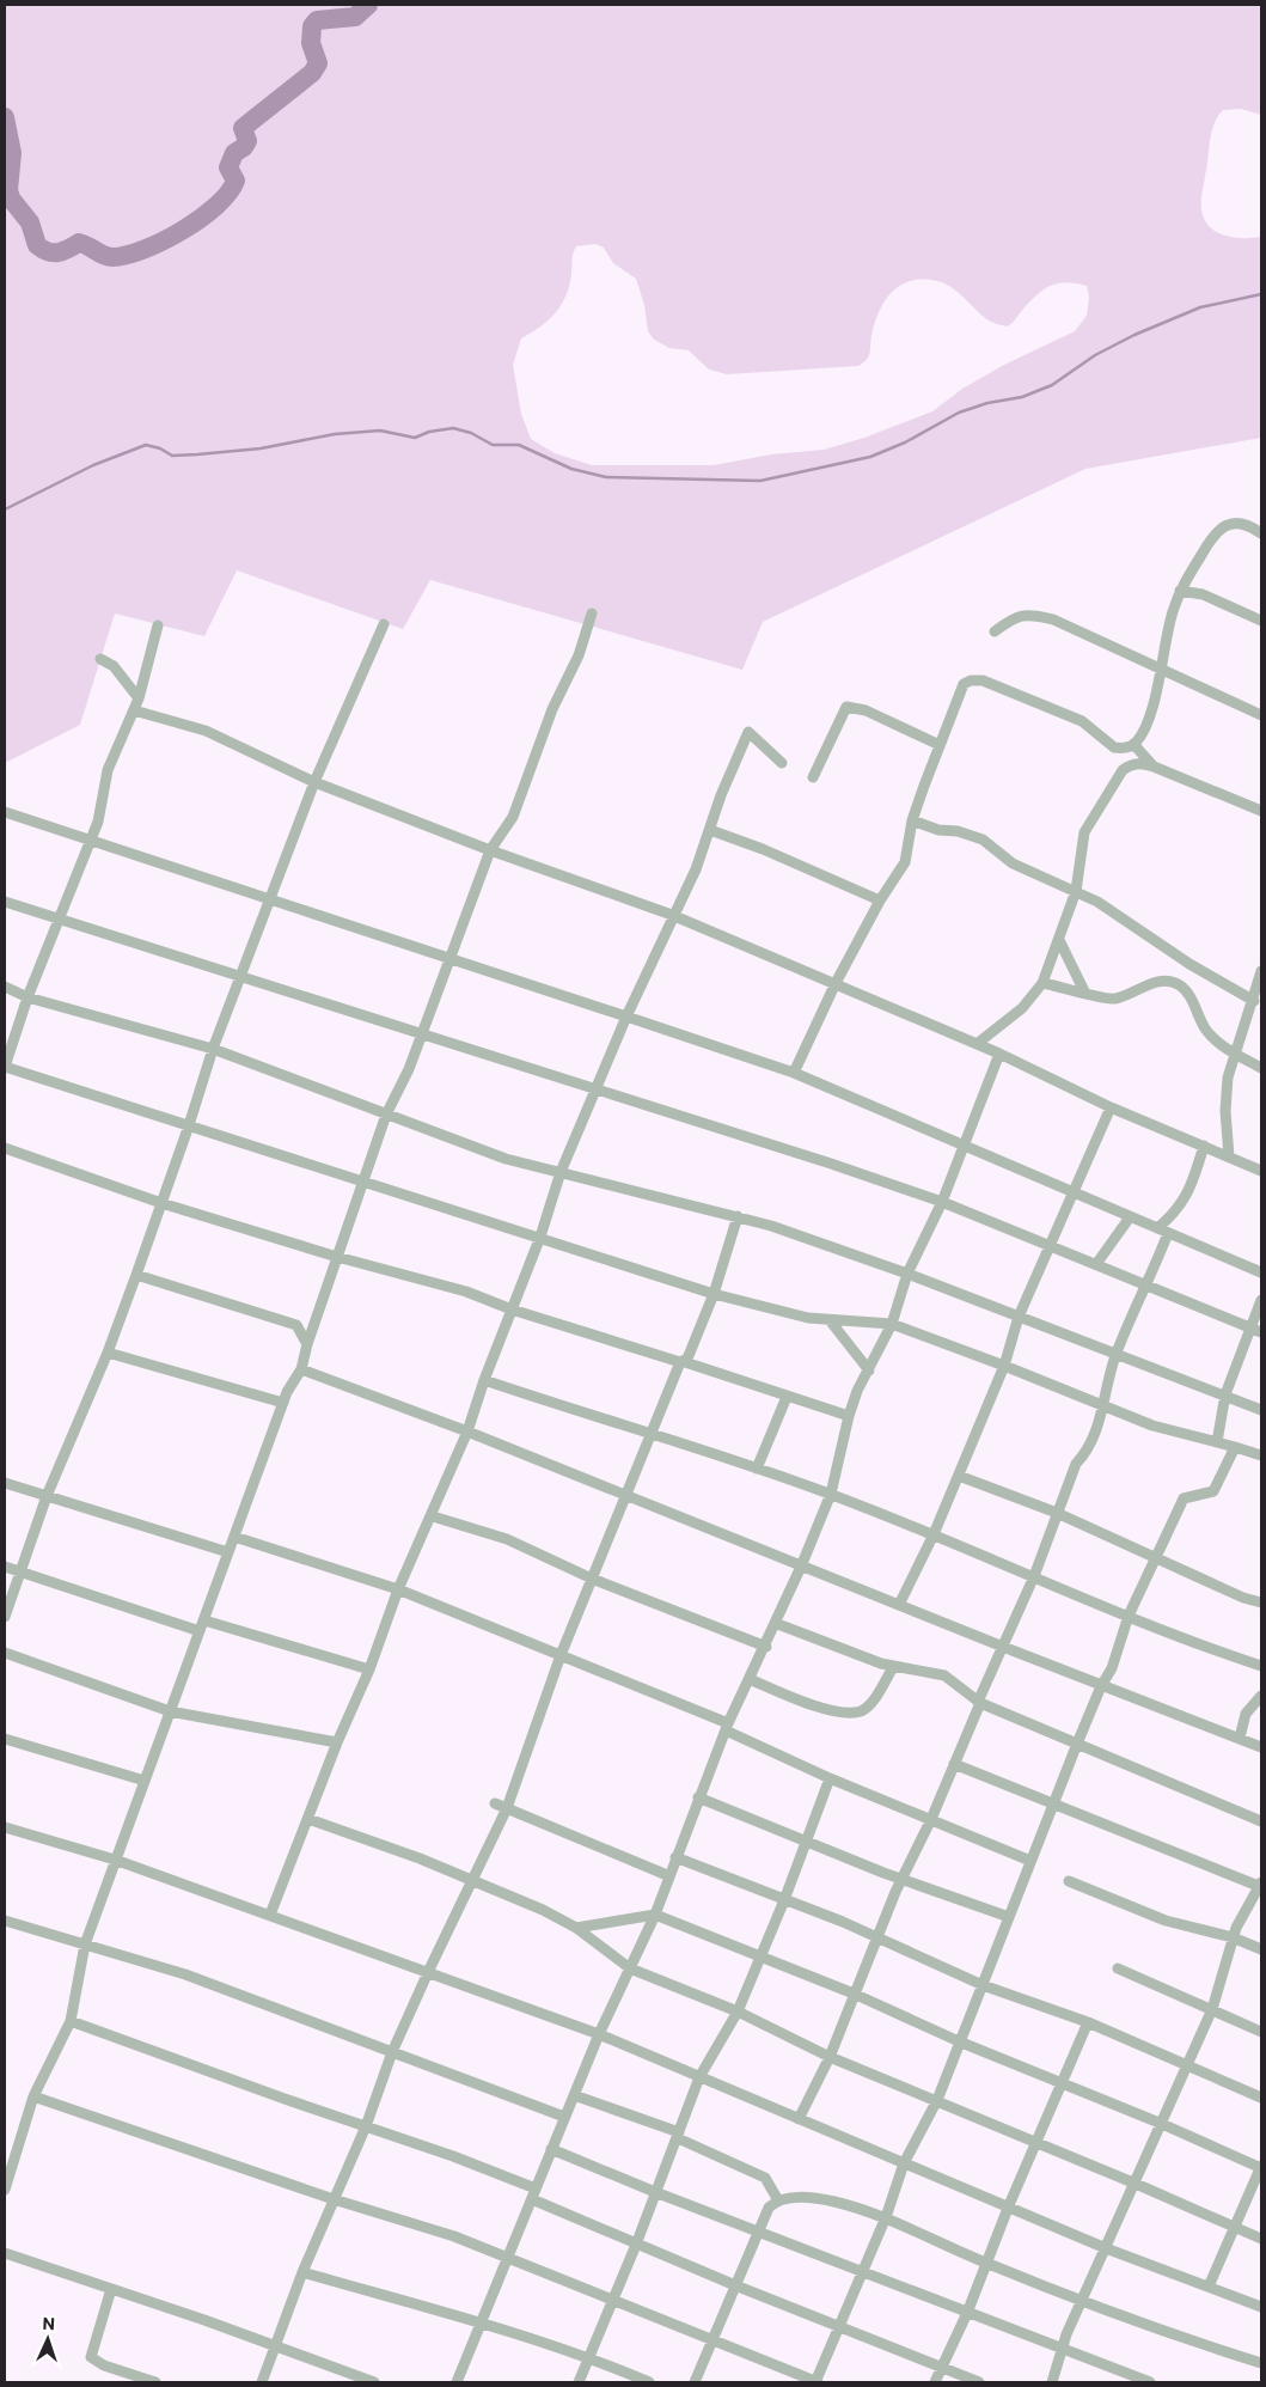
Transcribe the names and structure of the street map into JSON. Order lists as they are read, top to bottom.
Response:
{
  "north": "top"
}
